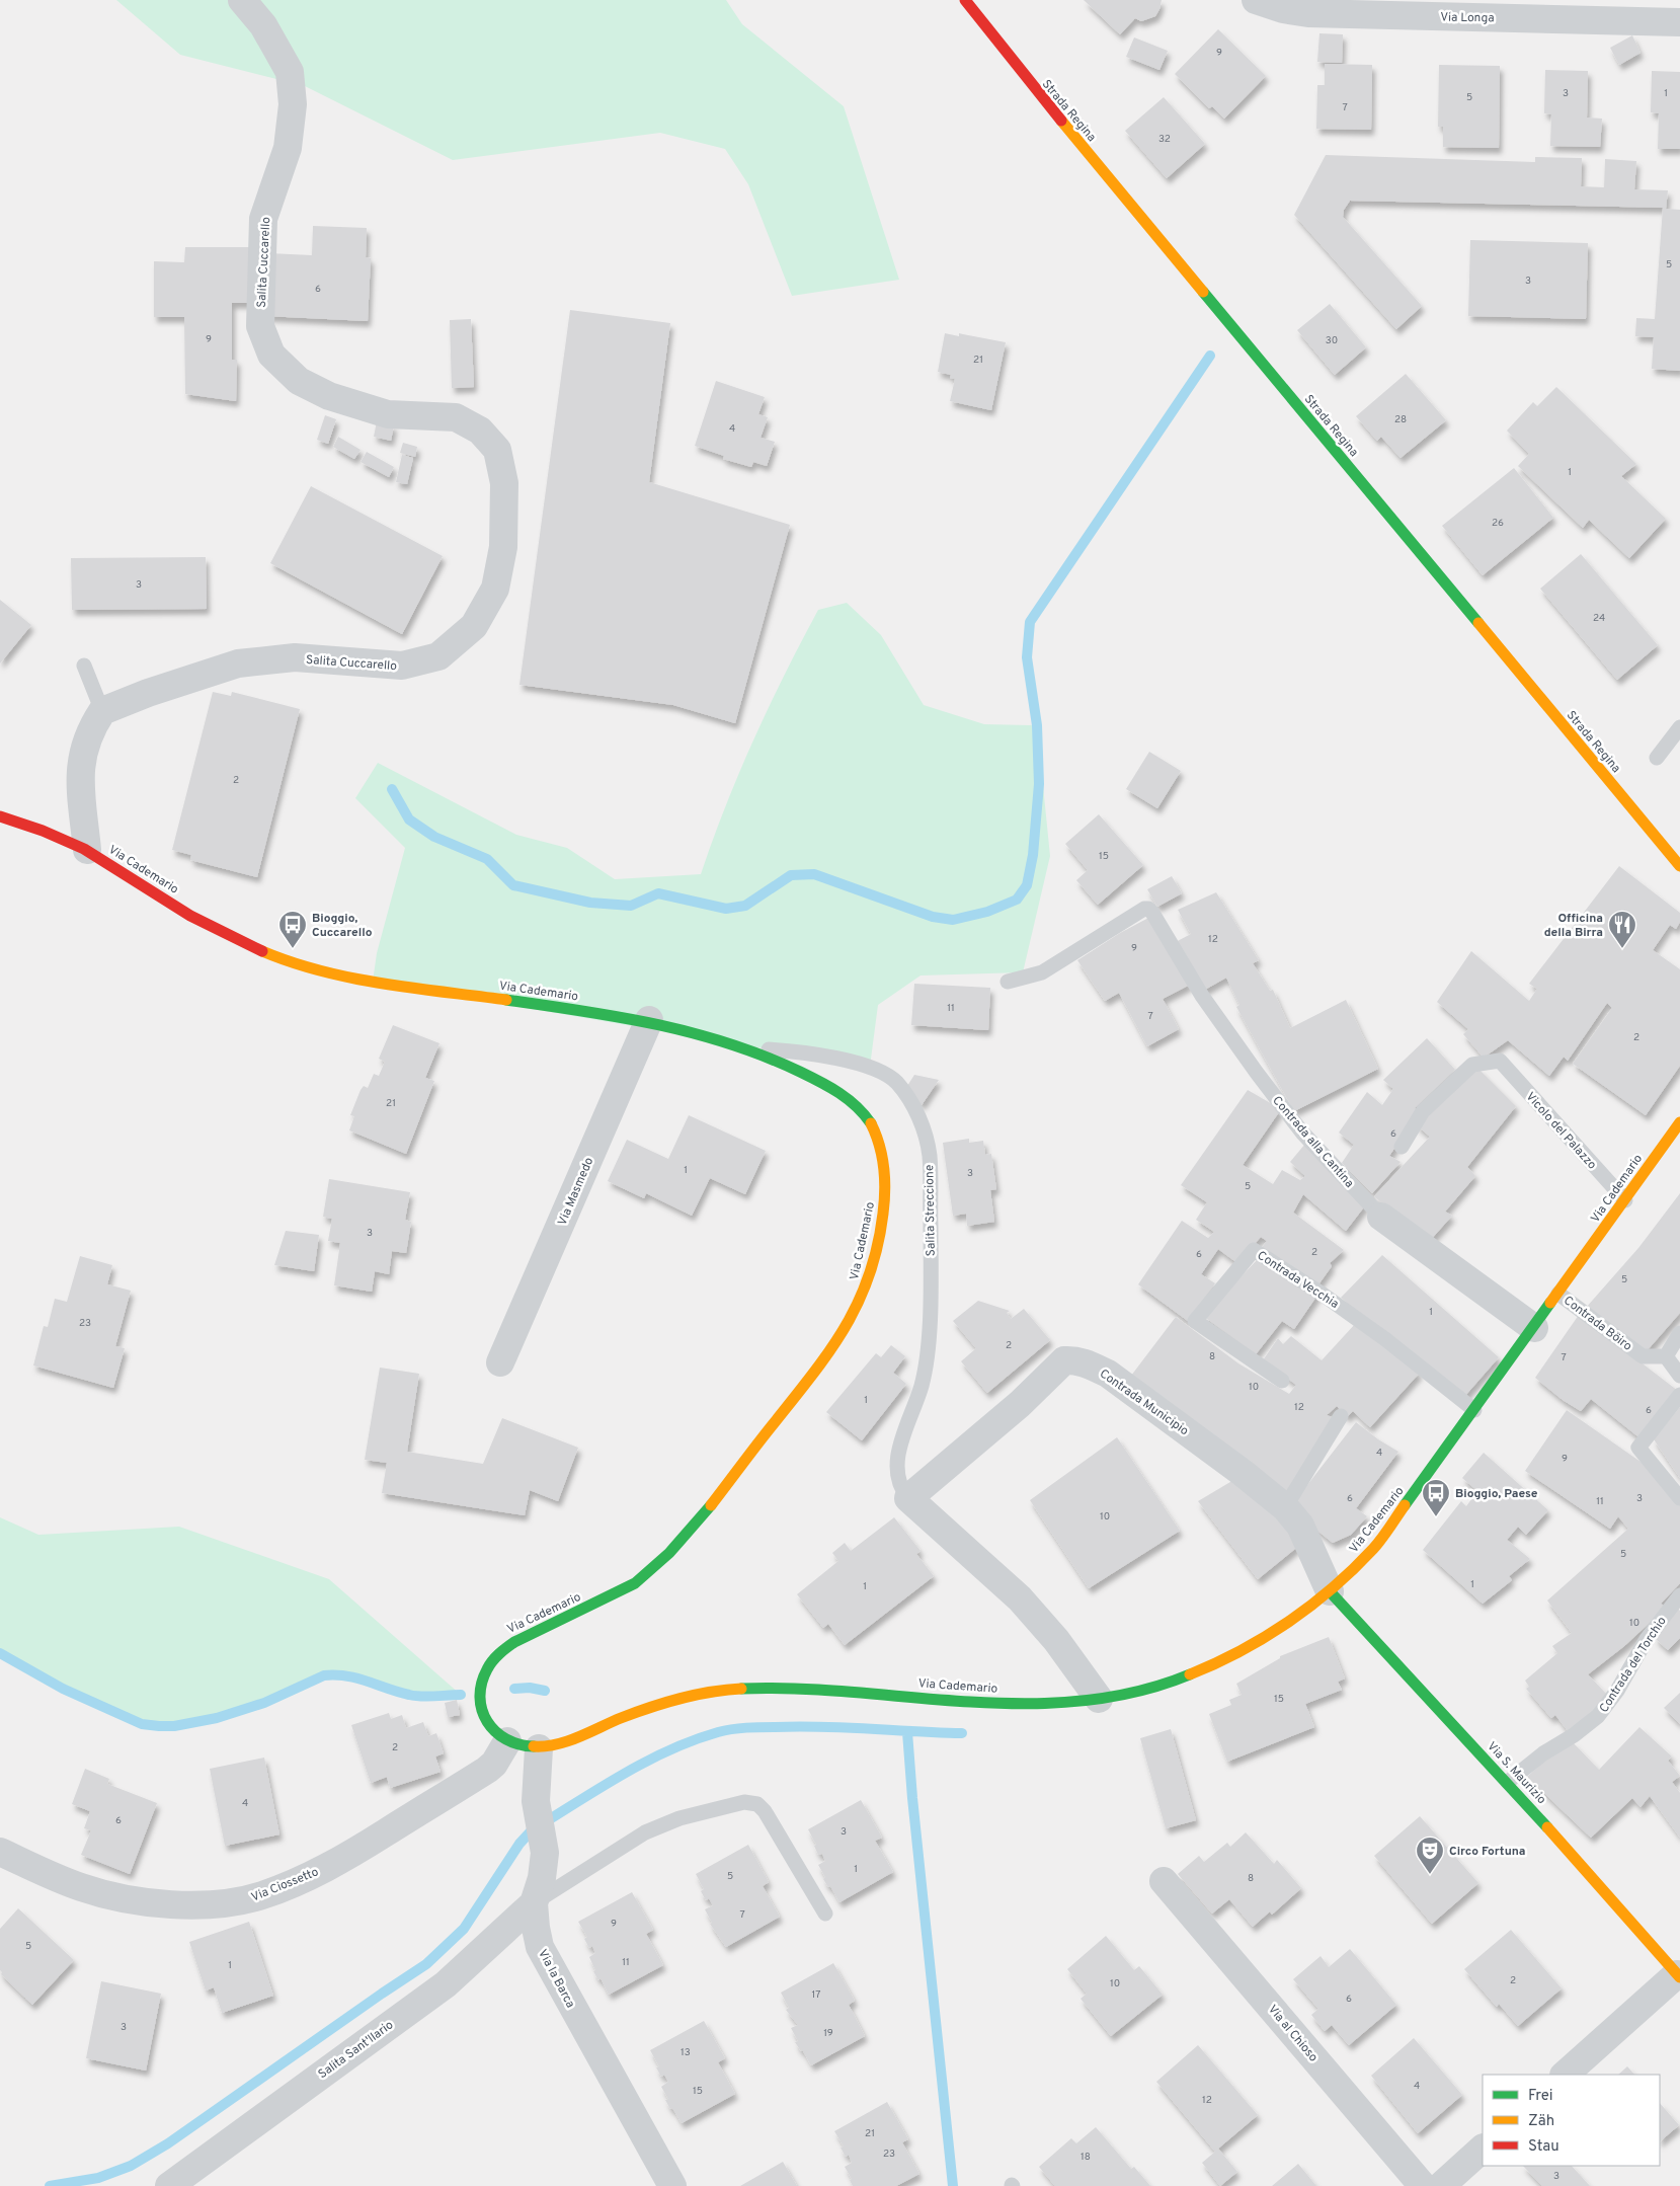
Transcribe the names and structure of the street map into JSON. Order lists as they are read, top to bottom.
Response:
{
  "streets": {
    "street": [
      "Via Longa",
      "Strada Regina",
      "Salita Cuccarello",
      "Via Cademario",
      "Contrada alla Cantina",
      "Via Masmedo",
      "Contrada Municipio",
      "Via S. Maurizio",
      "Via Ciossetto",
      "Via la Barca",
      "Via al Chioso",
      "Salita Sant'Ilario"
    ],
    "lane": [
      "Vicolo del Palazzo",
      "Salita Streccione",
      "Contrada Vecchia",
      "Contrada Böiro",
      "Contrada del Torchio"
    ]
  },
  "crossings": [
    ["Via Cademario", "Vicolo del Palazzo"],
    ["Via Cademario", "Contrada alla Cantina"],
    ["Via Cademario", "Via Masmedo"],
    ["Via Cademario", "Salita Streccione"],
    ["Via Cademario", "Contrada Vecchia"],
    ["Via Cademario", "Contrada Böiro"],
    ["Via Cademario", "Contrada Municipio"],
    ["Via Cademario", "Via S. Maurizio"],
    ["Via Cademario", "Via Ciossetto"],
    ["Via Cademario", "Via la Barca"],
    ["Salita Streccione", "Contrada Municipio"],
    ["Contrada Municipio", "Via S. Maurizio"],
    ["Contrada del Torchio", "Via S. Maurizio"],
    ["Via la Barca", "Salita Sant'Ilario"]
  ],
  "places": {
    "bus stop": ["Bioggio, Cuccarello", "Bioggio, Paese"],
    "restaurant": ["Officina della Birra"],
    "theatre": ["Circo Fortuna"]
  },
  "house_numbers": [
    "9",
    "3",
    "1",
    "5",
    "7",
    "32",
    "5",
    "3",
    "6",
    "9",
    "30",
    "21",
    "28",
    "4",
    "1",
    "26",
    "3",
    "24",
    "2",
    "15",
    "12",
    "9",
    "11",
    "7",
    "2",
    "21",
    "6",
    "1",
    "3",
    "5",
    "3",
    "2",
    "6",
    "5",
    "1",
    "23",
    "2",
    "8",
    "7",
    "10",
    "1",
    "12",
    "6",
    "4",
    "9",
    "6",
    "3",
    "11",
    "10",
    "5",
    "1",
    "1",
    "10",
    "15",
    "2",
    "4",
    "6",
    "3",
    "1",
    "5",
    "8",
    "7",
    "9",
    "5",
    "11",
    "1",
    "2",
    "10",
    "17",
    "6",
    "3",
    "19",
    "13",
    "4",
    "15",
    "12",
    "21",
    "23",
    "18",
    "3"
  ],
  "legend": ["Frei", "Zäh", "Stau"]
}
